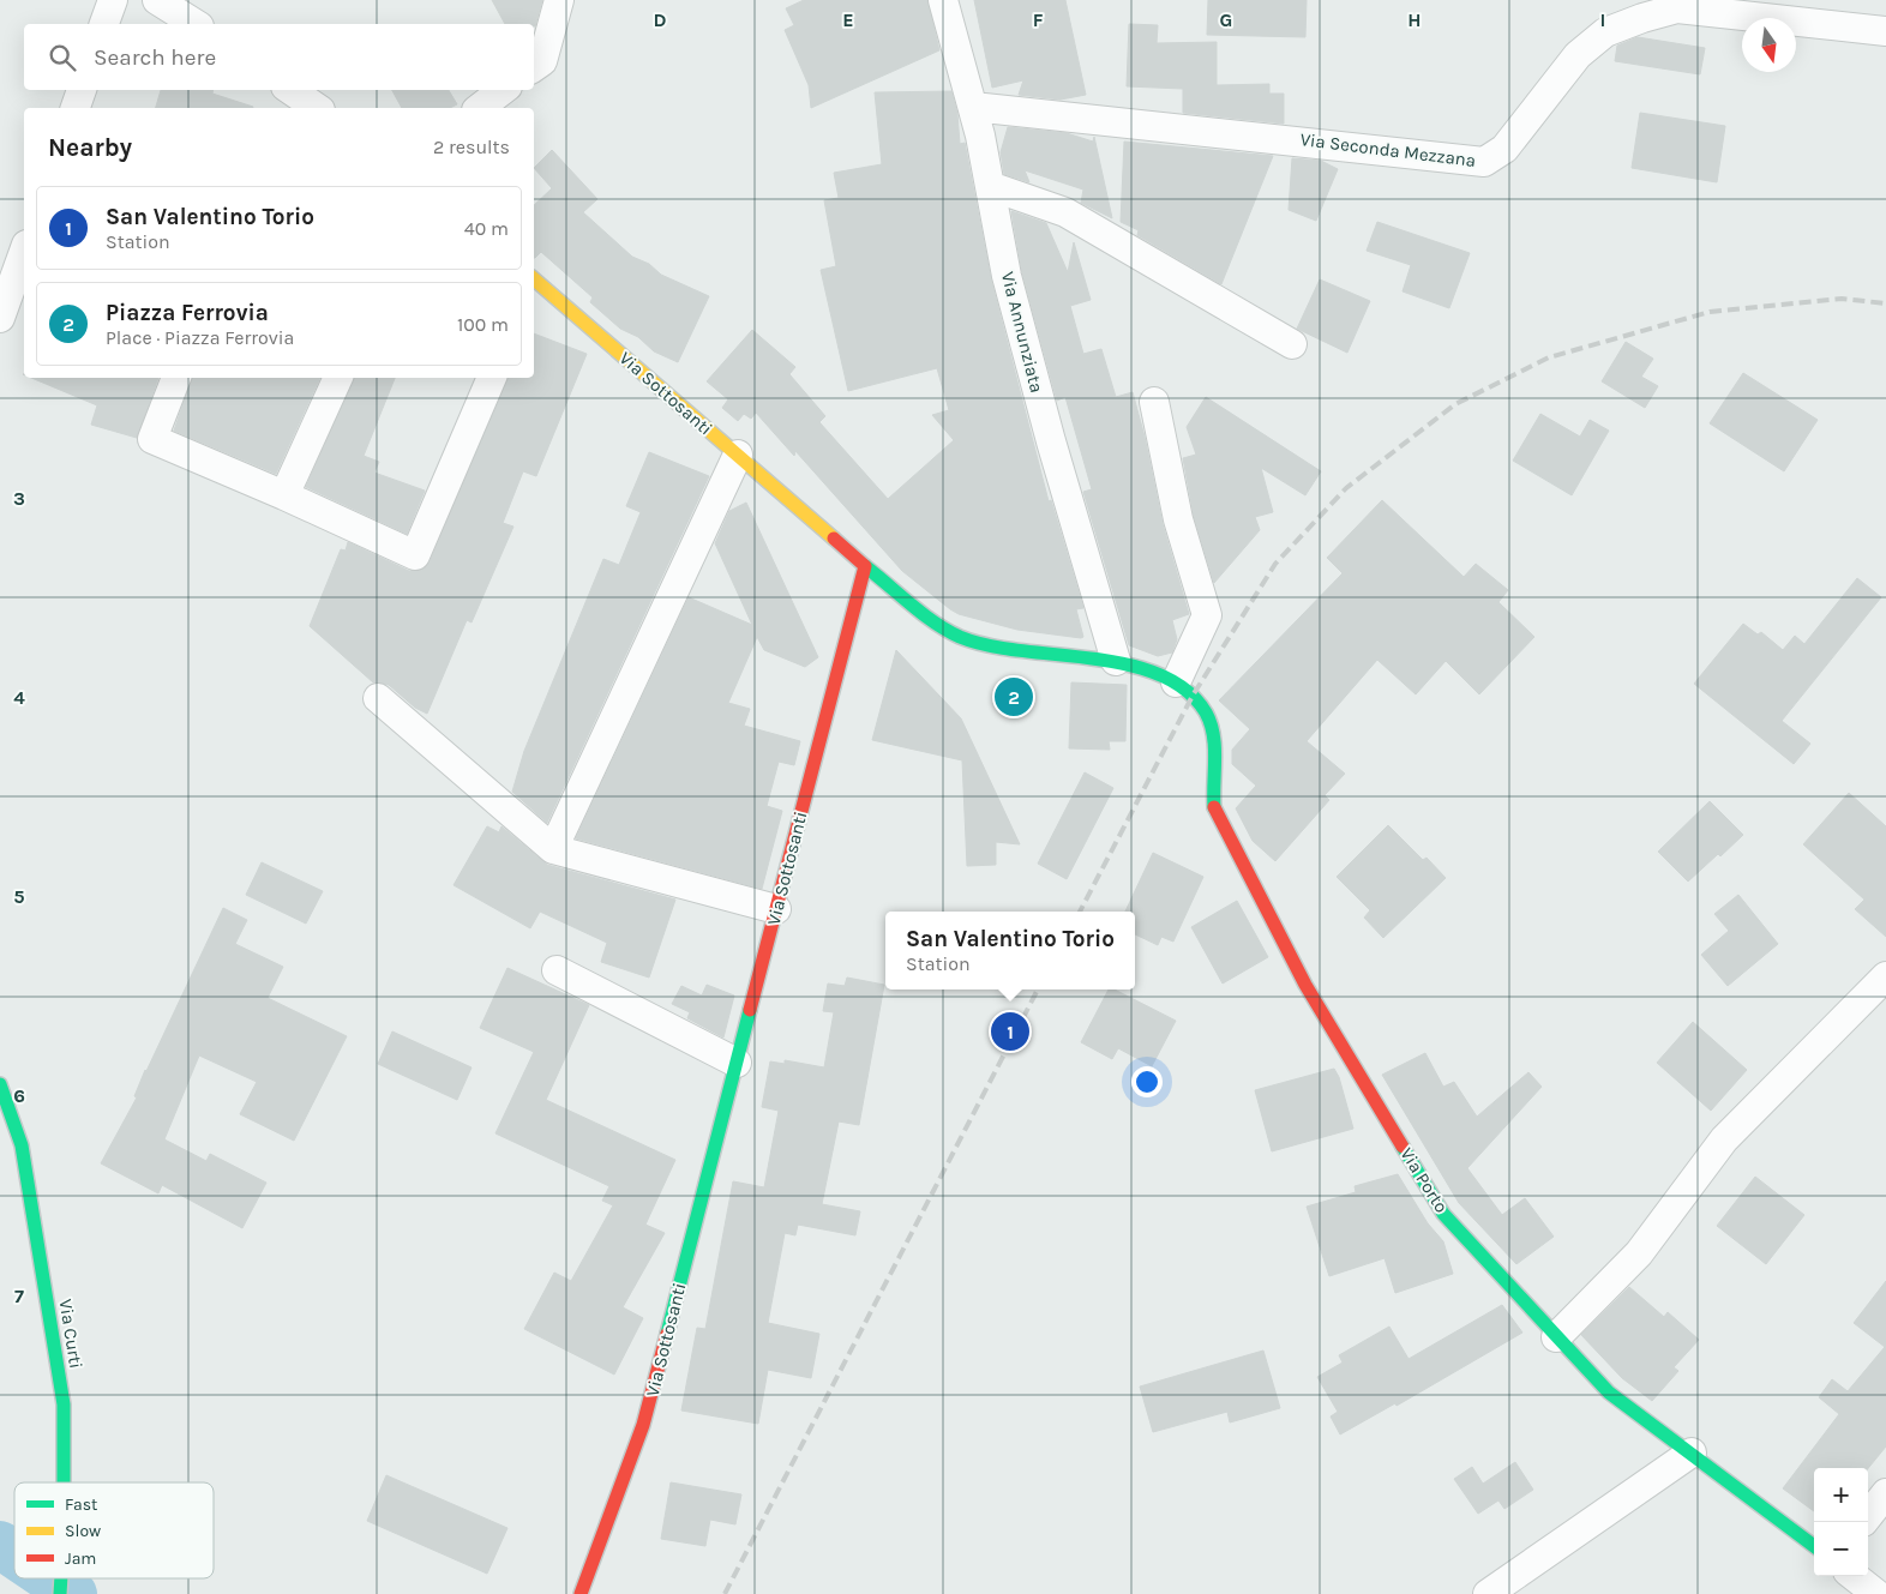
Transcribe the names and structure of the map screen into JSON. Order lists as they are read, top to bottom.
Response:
{
  "streets": {
    "street": [
      "Via Seconda Mezzana",
      "Via Annunziata",
      "Via Sottosanti",
      "Via Porto",
      "Via Curti"
    ]
  },
  "crossings": [
    ["Via Seconda Mezzana", "Via Annunziata"]
  ],
  "legend": ["Fast", "Slow", "Jam"],
  "north": "bottom",
  "page": {
    "search": "Search here",
    "heading": ["Nearby", "2 results"],
    "list": [
      {
        "mark": "1",
        "name": "San Valentino Torio",
        "note": "Station",
        "value": "40 m"
      },
      {
        "mark": "2",
        "name": "Piazza Ferrovia",
        "note": "Place · Piazza Ferrovia",
        "value": "100 m"
      }
    ],
    "pins": ["2", "1"],
    "popup": ["San Valentino Torio", "Station"],
    "map_buttons": ["+", "−"]
  },
  "grid": {
    "columns": [
      "D",
      "E",
      "F",
      "G",
      "H",
      "I"
    ],
    "rows": [
      "3",
      "4",
      "5",
      "6",
      "7"
    ]
  }
}
